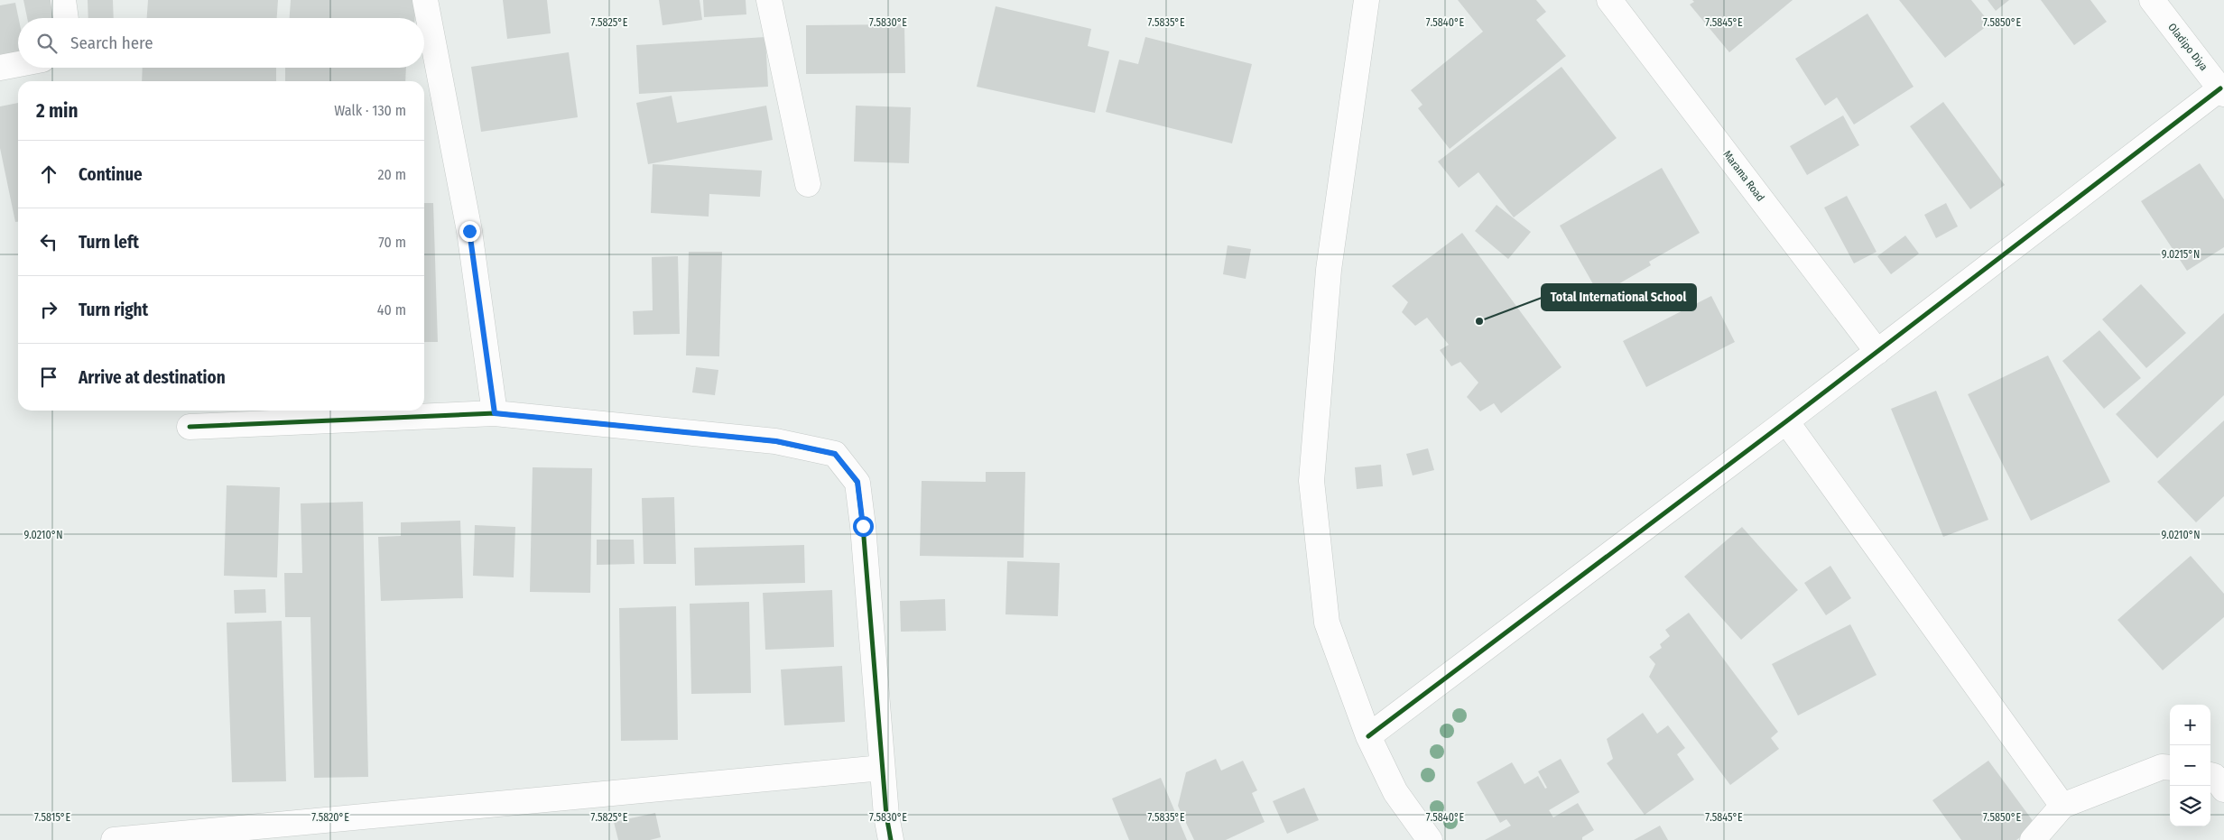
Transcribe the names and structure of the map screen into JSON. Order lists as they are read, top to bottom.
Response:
{
  "streets": {
    "street": ["Oladipo Diya", "Marama Road"]
  },
  "places": ["Total International School"],
  "page": {
    "search": "Search here",
    "heading": ["2 min", "Walk · 130 m"],
    "list": [
      ["Continue", "20 m"],
      ["Turn left", "70 m"],
      ["Turn right", "40 m"],
      "Arrive at destination"
    ],
    "map_buttons": ["+", "−"]
  },
  "coordinates": [
    "7.5825°E",
    "7.5830°E",
    "7.5835°E",
    "7.5840°E",
    "7.5845°E",
    "7.5850°E",
    "9.0215°N",
    "9.0210°N",
    "7.5815°E",
    "7.5820°E"
  ]
}
